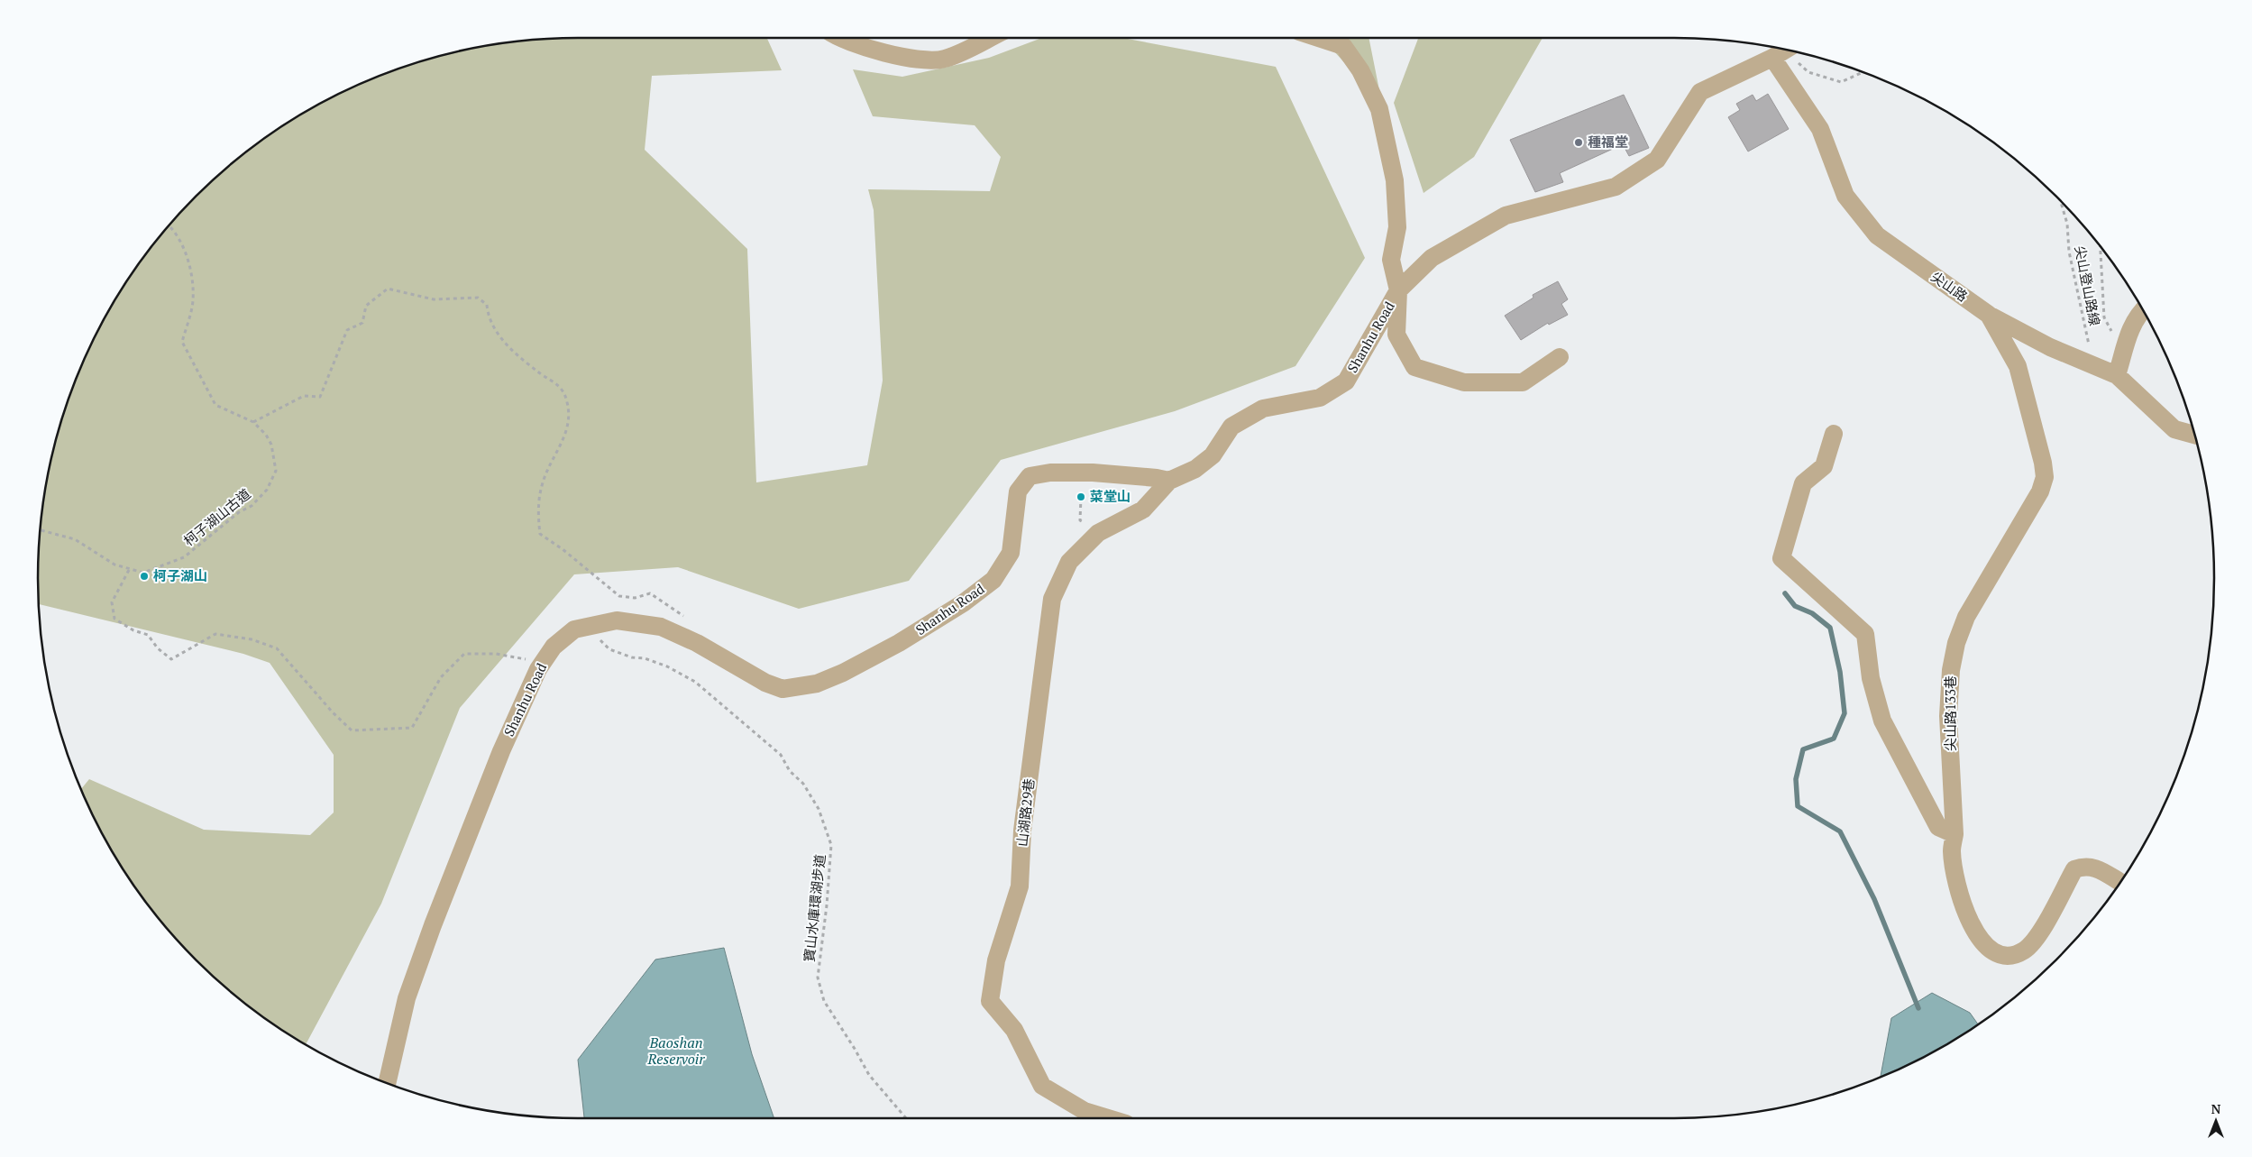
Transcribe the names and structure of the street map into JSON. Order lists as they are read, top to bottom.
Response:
{
  "streets": {
    "street": [
      "尖山路",
      "Shanhu Road",
      "尖山路133巷",
      "山湖路29巷"
    ],
    "path": ["尖山登山路線", "柯子湖山古道", "寶山水庫環湖步道"]
  },
  "crossings": [
    ["尖山路", "Shanhu Road"],
    ["尖山路", "尖山路133巷"],
    ["Shanhu Road", "山湖路29巷"],
    ["Shanhu Road", "寶山水庫環湖步道"]
  ],
  "water": ["Baoshan Reservoir"],
  "places": ["種福堂", "菜堂山", "柯子湖山"],
  "north": "top"
}
